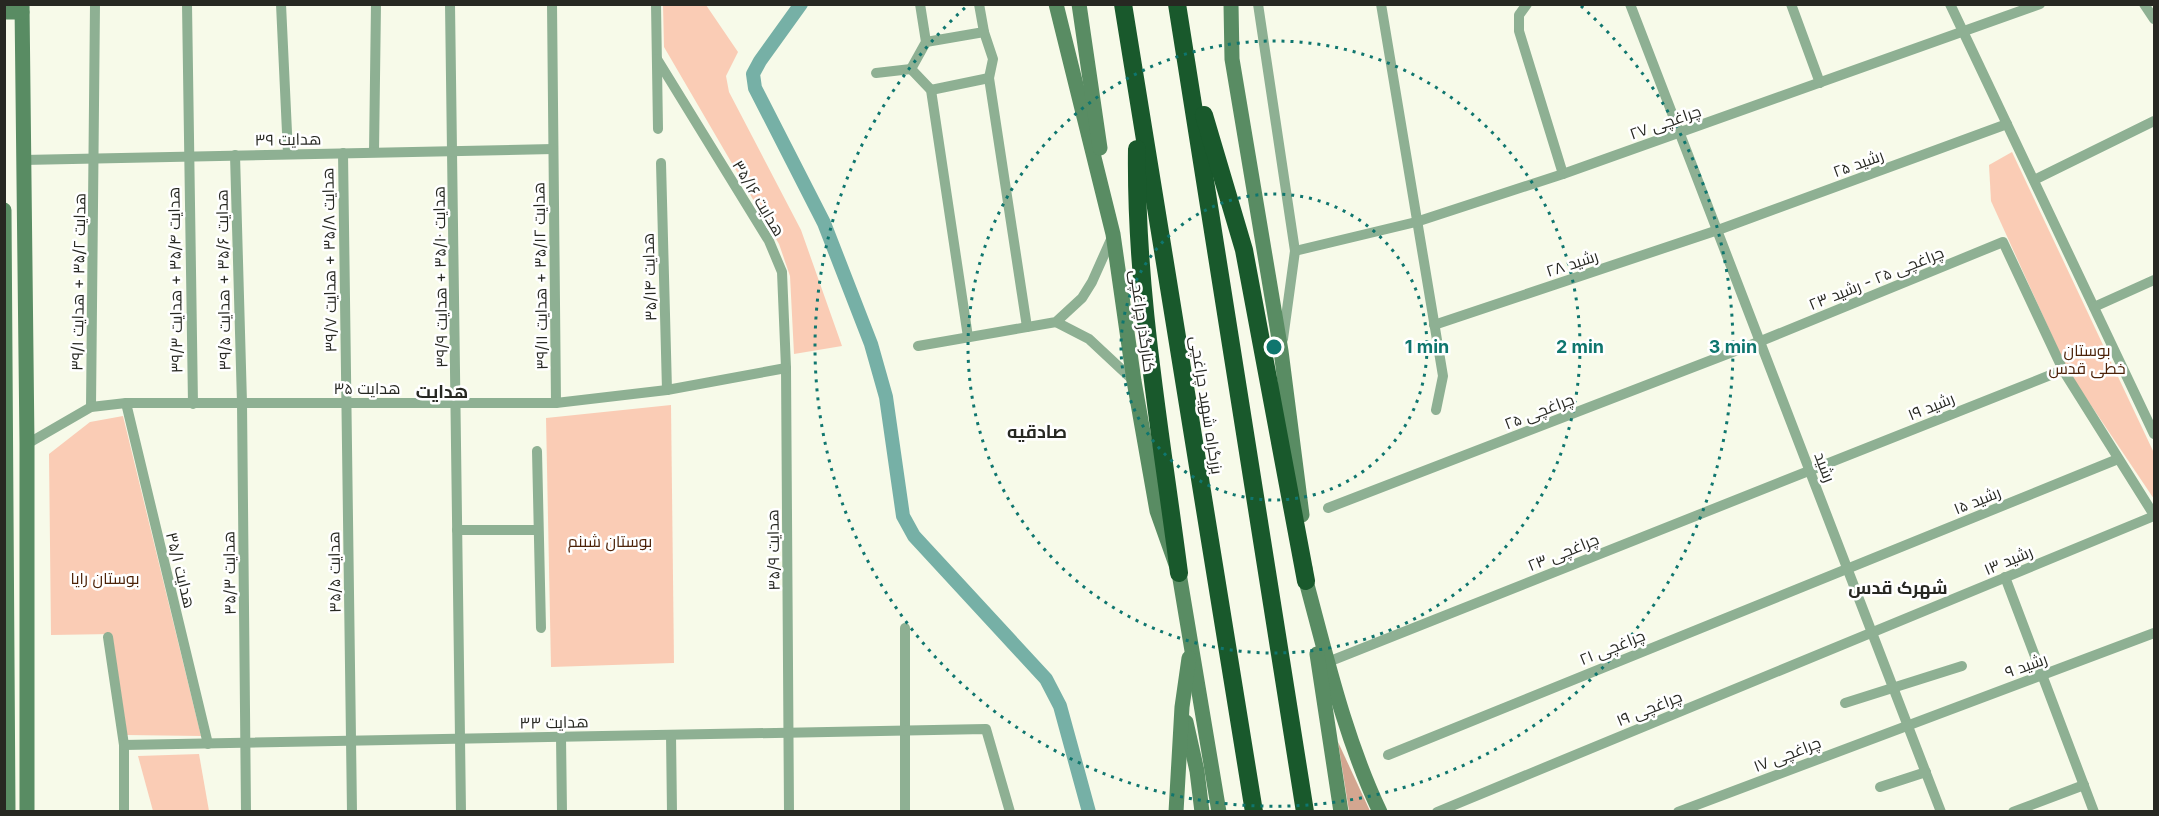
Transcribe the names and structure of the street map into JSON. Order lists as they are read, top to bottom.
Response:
{
  "streets": {
    "highway": ["بزرگراه شهید چراغچی"],
    "main road": ["کنارگذر چراغچی"],
    "street": [
      "چراغچی ۲۷",
      "هدایت ۳۹",
      "رشید ۲۵",
      "هدایت ۳۵/۱۶",
      "هدایت ۳۵/۸ + هدایت ۳۹/۷",
      "رشید ۲۸",
      "هدایت ۳۵/۱۲ + هدایت ۳۹/۱۱",
      "هدایت ۳۵/۱۰ + هدایت ۳۹/۹",
      "هدایت ۳۵/۱۴",
      "چراغچی ۲۵ - رشید ۲۳",
      "هدایت ۳۵/۴ + هدایت ۳۹/۳",
      "هدایت ۳۵/۶ + هدایت ۳۹/۵",
      "هدایت ۳۵/۲ + هدایت ۳۹/۱",
      "هدایت ۳۵",
      "رشید ۱۹",
      "چراغچی ۲۵",
      "رشید",
      "رشید ۱۵",
      "هدایت ۳۵/۹",
      "چراغچی ۲۳",
      "رشید ۱۳",
      "هدایت ۳۵/۱",
      "هدایت ۳۵/۵",
      "هدایت ۳۵/۳",
      "چراغچی ۲۱",
      "رشید ۹",
      "چراغچی ۱۹",
      "هدایت ۳۳",
      "چراغچی ۱۷"
    ]
  },
  "crossings": [
    ["چراغچی ۲۷", "رشید"],
    ["هدایت ۳۹", "هدایت ۳۵/۸ + هدایت ۳۹/۷"],
    ["هدایت ۳۹", "هدایت ۳۵/۱۲ + هدایت ۳۹/۱۱"],
    ["هدایت ۳۹", "هدایت ۳۵/۱۰ + هدایت ۳۹/۹"],
    ["هدایت ۳۹", "هدایت ۳۵/۴ + هدایت ۳۹/۳"],
    ["هدایت ۳۹", "هدایت ۳۵/۶ + هدایت ۳۹/۵"],
    ["هدایت ۳۹", "هدایت ۳۵/۲ + هدایت ۳۹/۱"],
    ["رشید ۲۵", "رشید ۲۸"],
    ["رشید ۲۵", "رشید"],
    ["هدایت ۳۵/۱۶", "هدایت ۳۵"],
    ["هدایت ۳۵/۱۶", "هدایت ۳۵/۹"],
    ["هدایت ۳۵/۸ + هدایت ۳۹/۷", "هدایت ۳۵"],
    ["هدایت ۳۵/۸ + هدایت ۳۹/۷", "هدایت ۳۵/۵"],
    ["رشید ۲۸", "رشید"],
    ["هدایت ۳۵/۱۲ + هدایت ۳۹/۱۱", "هدایت ۳۵"],
    ["هدایت ۳۵/۱۰ + هدایت ۳۹/۹", "هدایت ۳۵"],
    ["هدایت ۳۵/۱۰ + هدایت ۳۹/۹", "هدایت ۳۳"],
    ["هدایت ۳۵/۱۴", "هدایت ۳۵"],
    ["چراغچی ۲۵ - رشید ۲۳", "رشید ۱۹"],
    ["چراغچی ۲۵ - رشید ۲۳", "چراغچی ۲۵"],
    ["چراغچی ۲۵ - رشید ۲۳", "رشید"],
    ["هدایت ۳۵/۴ + هدایت ۳۹/۳", "هدایت ۳۵"],
    ["هدایت ۳۵/۶ + هدایت ۳۹/۵", "هدایت ۳۵"],
    ["هدایت ۳۵/۶ + هدایت ۳۹/۵", "هدایت ۳۵/۳"],
    ["هدایت ۳۵/۲ + هدایت ۳۹/۱", "هدایت ۳۵"],
    ["هدایت ۳۵", "هدایت ۳۵/۹"],
    ["هدایت ۳۵", "هدایت ۳۵/۱"],
    ["هدایت ۳۵", "هدایت ۳۵/۵"],
    ["هدایت ۳۵", "هدایت ۳۵/۳"],
    ["رشید ۱۹", "رشید"],
    ["رشید ۱۹", "چراغچی ۲۳"],
    ["چراغچی ۲۵", "رشید"],
    ["رشید", "رشید ۱۵"],
    ["رشید", "چراغچی ۲۳"],
    ["رشید", "رشید ۱۳"],
    ["رشید", "چراغچی ۲۱"],
    ["رشید", "رشید ۹"],
    ["رشید", "چراغچی ۱۹"],
    ["رشید", "چراغچی ۱۷"],
    ["رشید ۱۵", "چراغچی ۲۱"],
    ["هدایت ۳۵/۹", "هدایت ۳۳"],
    ["رشید ۱۳", "چراغچی ۱۹"],
    ["هدایت ۳۵/۱", "هدایت ۳۳"],
    ["هدایت ۳۵/۵", "هدایت ۳۳"],
    ["هدایت ۳۵/۳", "هدایت ۳۳"],
    ["رشید ۹", "چراغچی ۱۷"]
  ],
  "districts": ["هدایت", "صادقیه", "شهرک قدس"],
  "parks": ["بوستان خطی قدس", "بوستان شبنم", "بوستان رایا"],
  "rings": ["1 min", "2 min", "3 min"]
}
